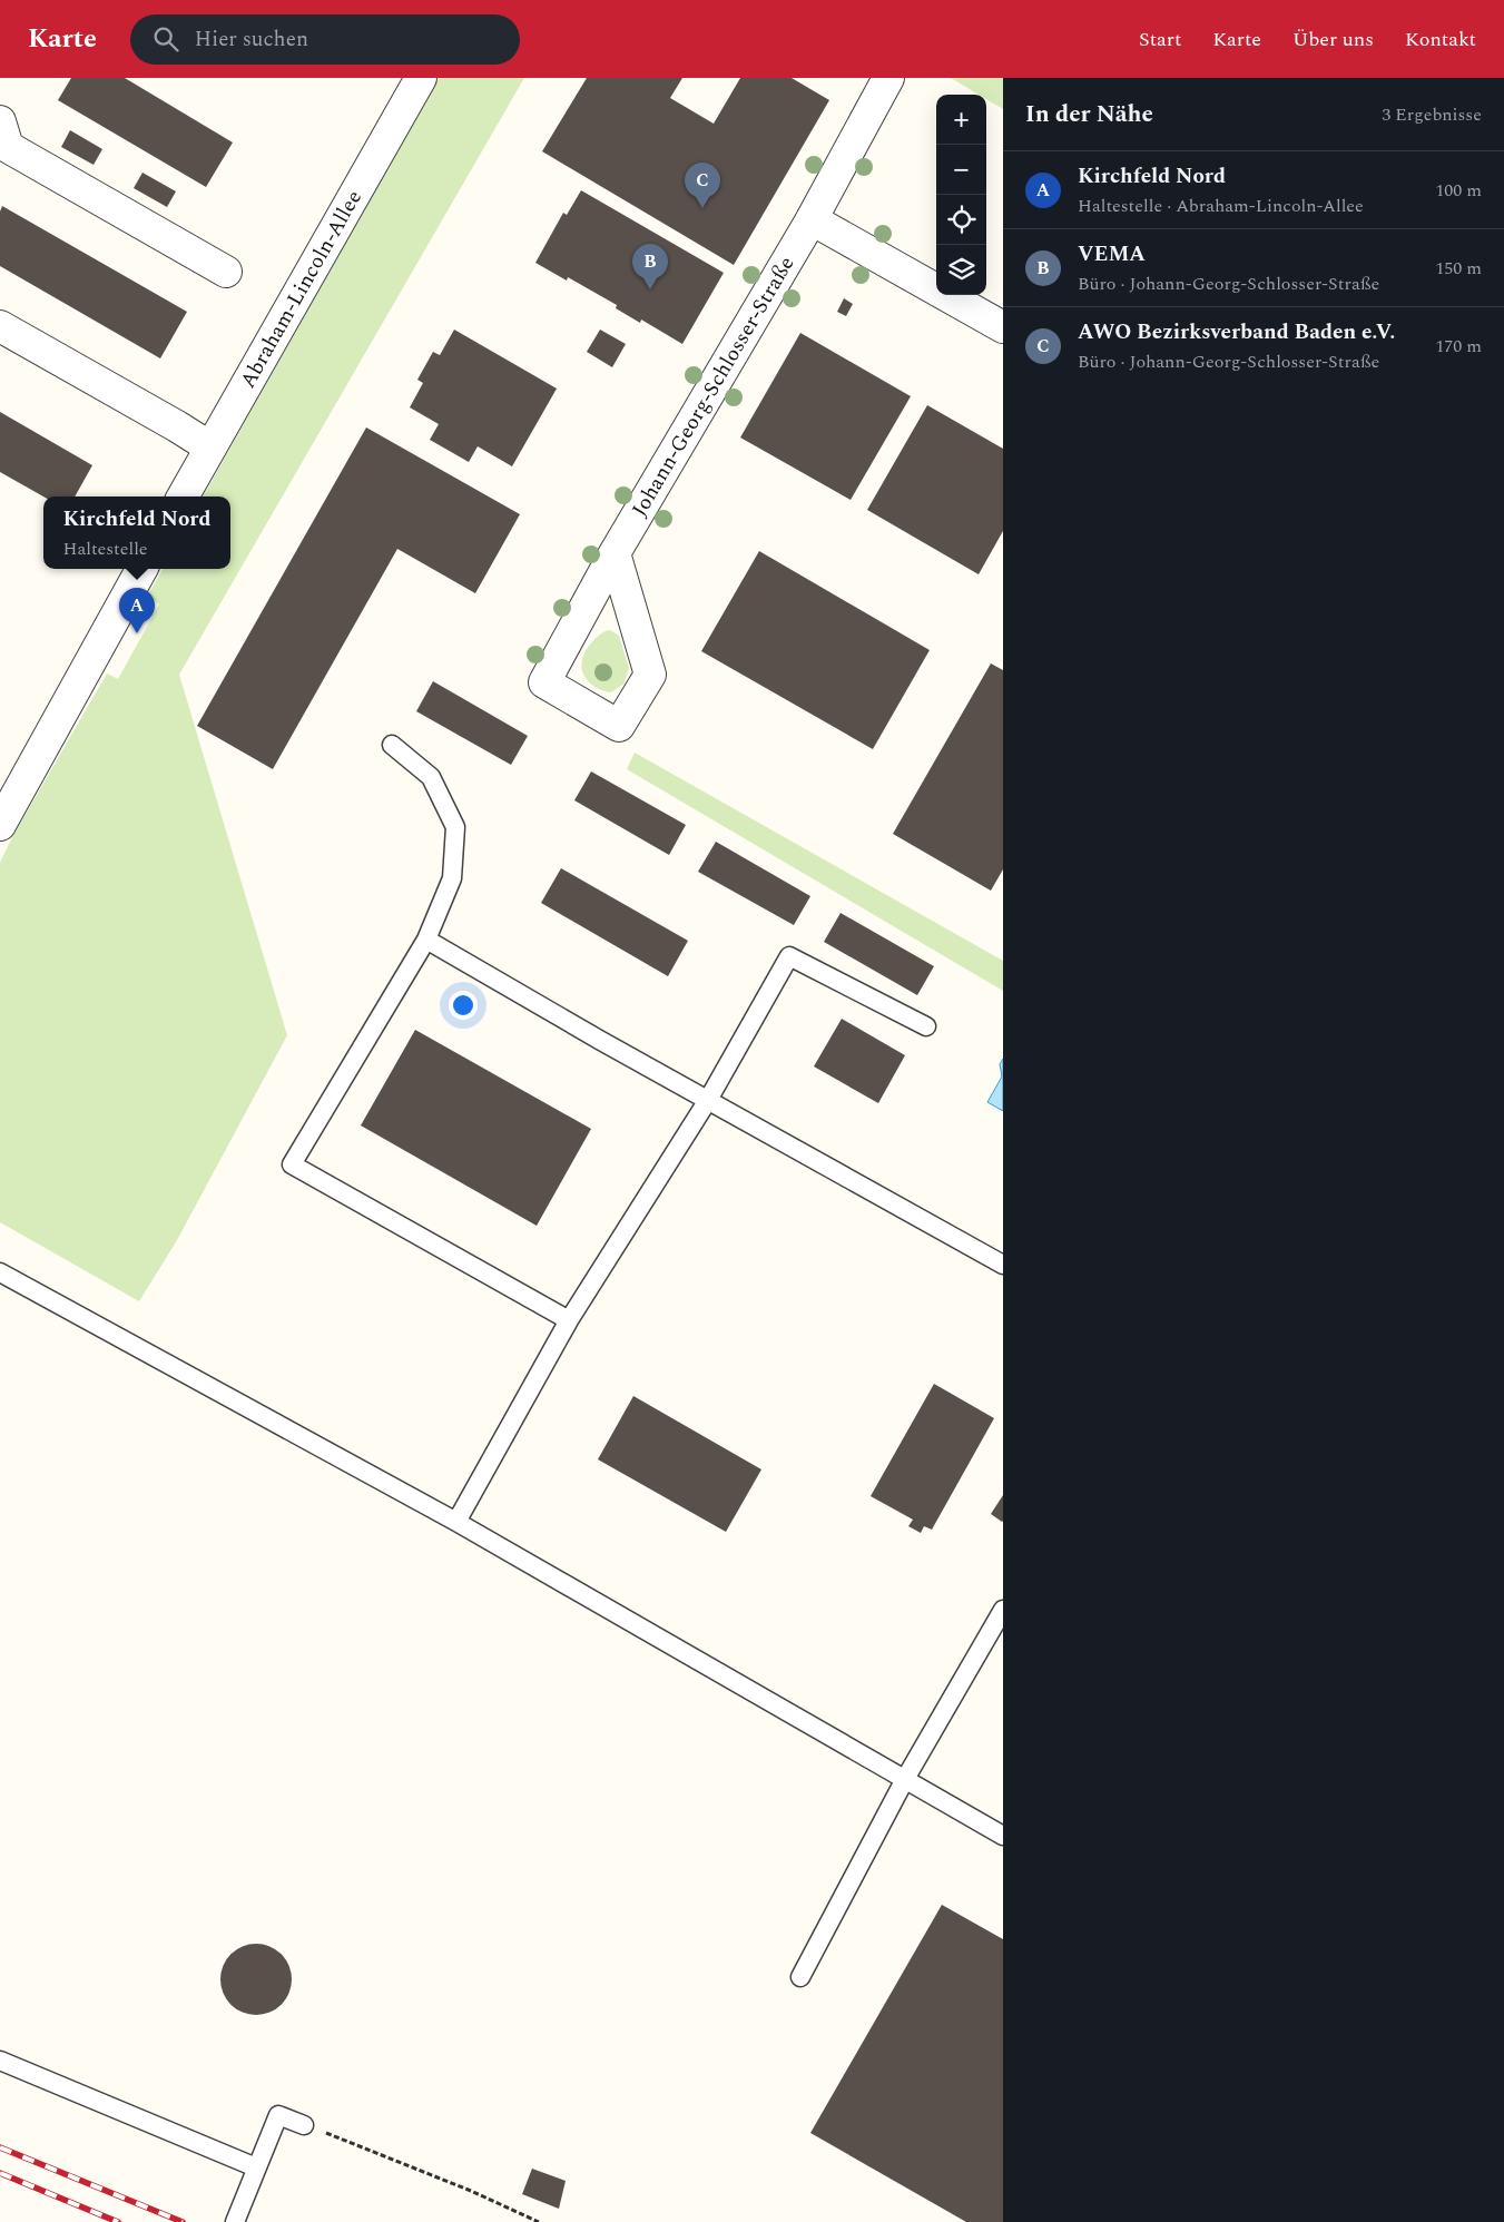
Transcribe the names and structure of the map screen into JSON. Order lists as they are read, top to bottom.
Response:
{
  "streets": {
    "street": ["Abraham-Lincoln-Allee", "Johann-Georg-Schlosser-Straße"]
  },
  "page": {
    "header": "Karte",
    "search": "Hier suchen",
    "nav": [
      "Start",
      "Karte",
      "Über uns",
      "Kontakt"
    ],
    "heading": ["In der Nähe", "3 Ergebnisse"],
    "map_buttons": ["+", "−"],
    "list": [
      {
        "mark": "A",
        "name": "Kirchfeld Nord",
        "note": "Haltestelle · Abraham-Lincoln-Allee",
        "value": "100 m"
      },
      {
        "mark": "B",
        "name": "VEMA",
        "note": "Büro · Johann-Georg-Schlosser-Straße",
        "value": "150 m"
      },
      {
        "mark": "C",
        "name": "AWO Bezirksverband Baden e.V.",
        "note": "Büro · Johann-Georg-Schlosser-Straße",
        "value": "170 m"
      }
    ],
    "pins": ["C", "B", "A"],
    "popup": ["Kirchfeld Nord", "Haltestelle"]
  }
}
